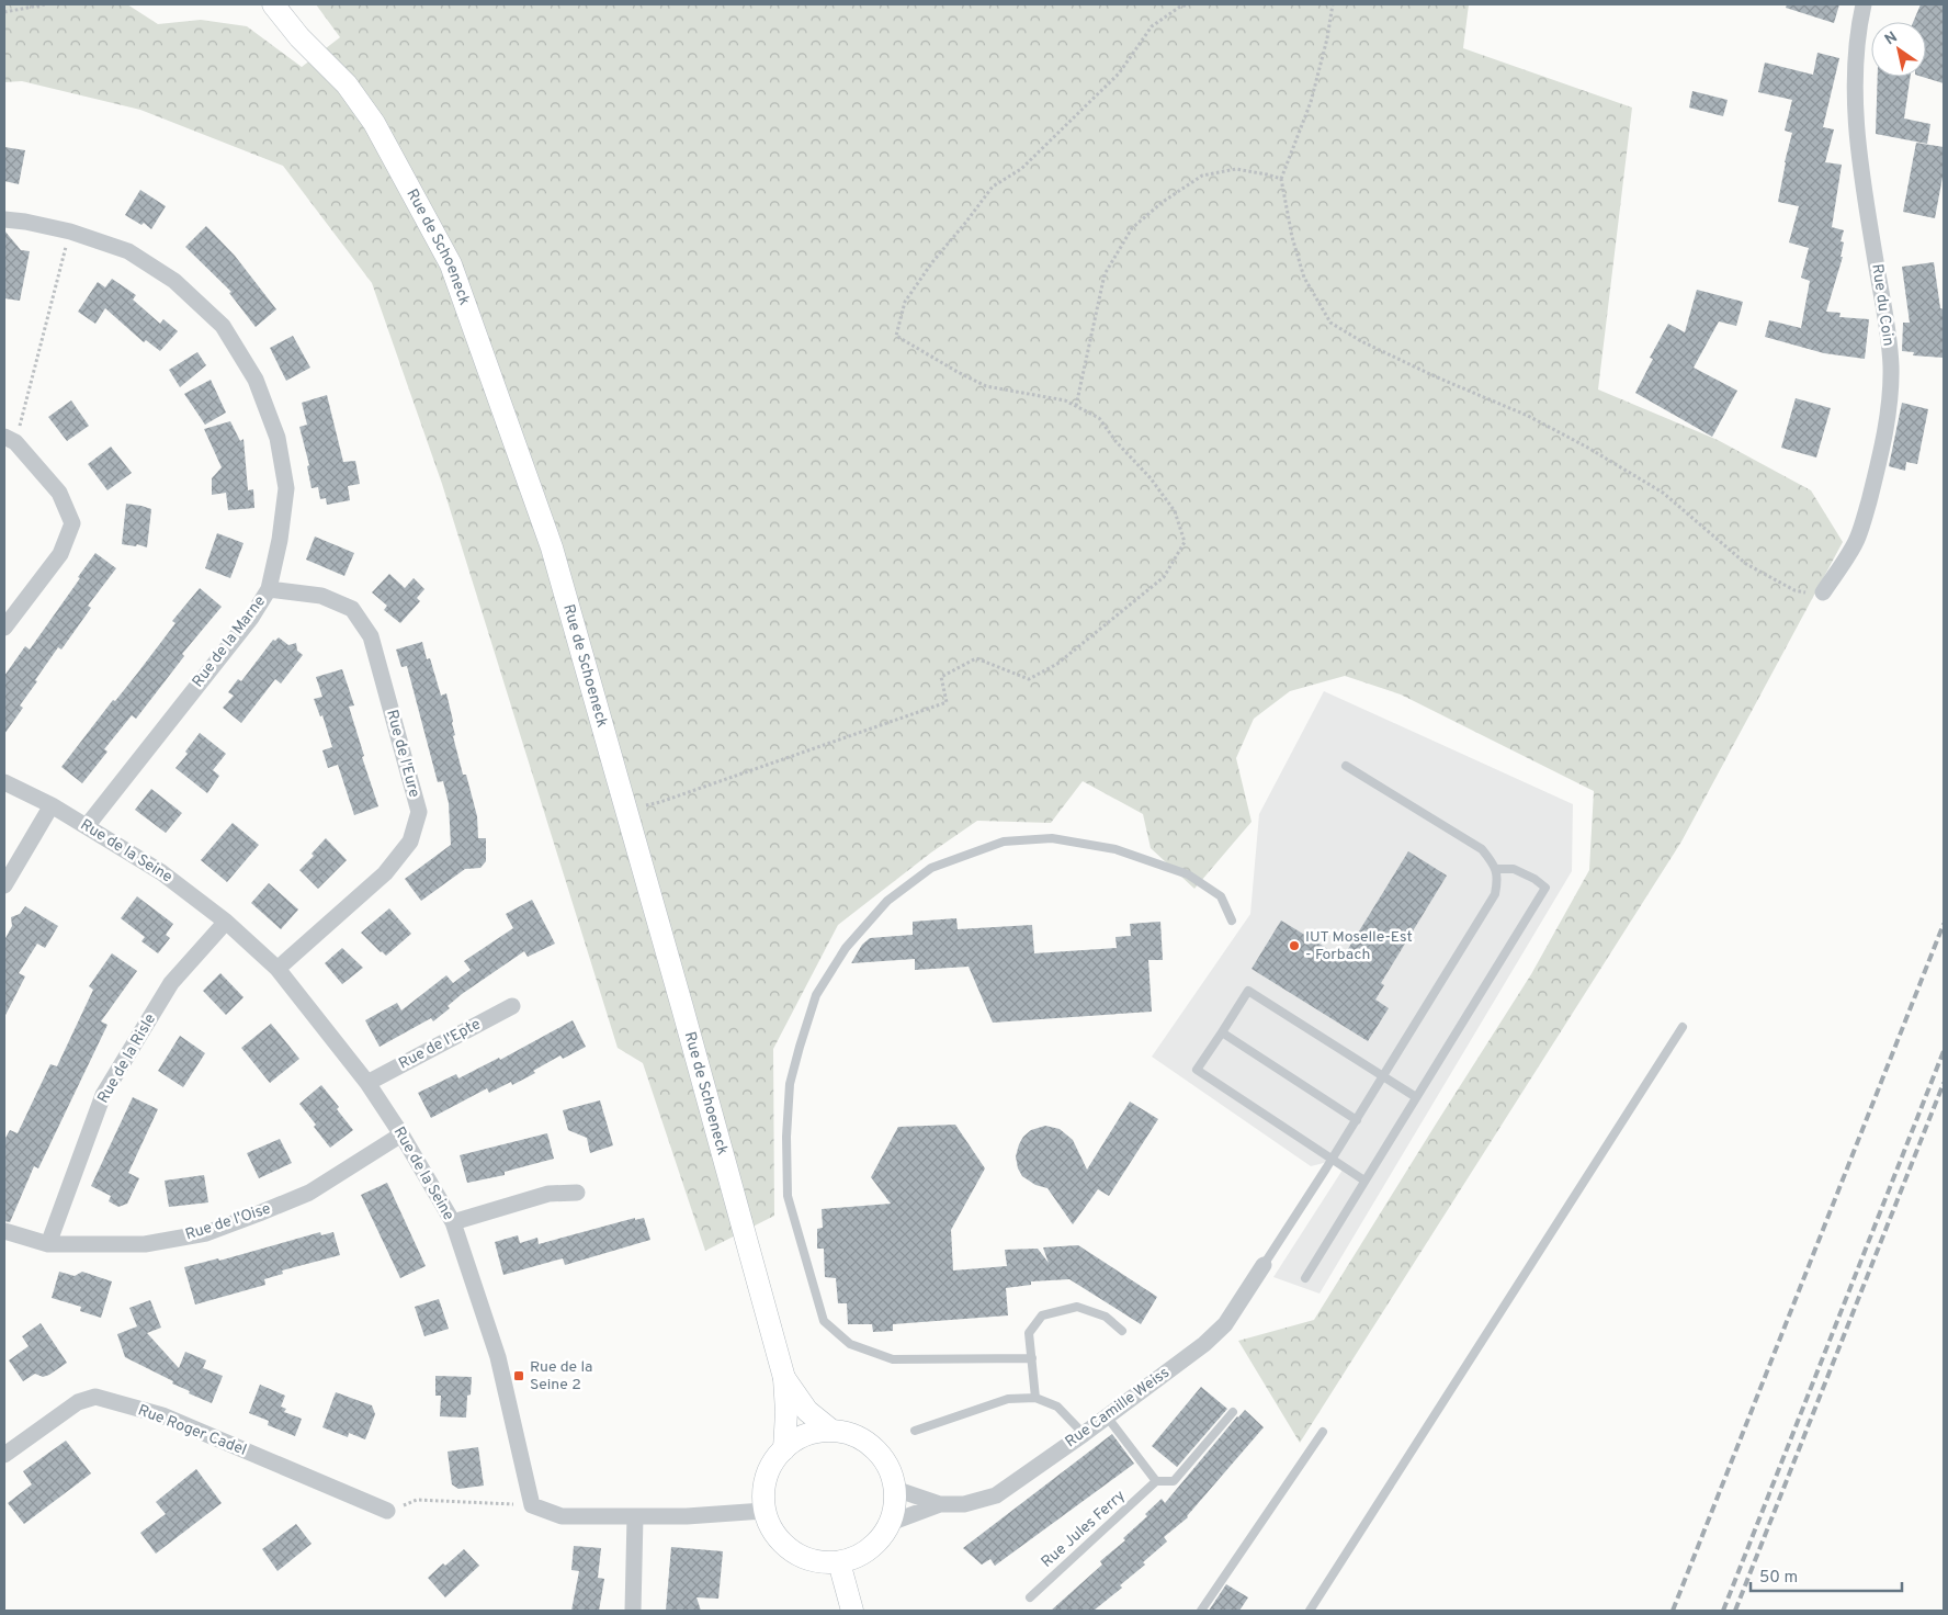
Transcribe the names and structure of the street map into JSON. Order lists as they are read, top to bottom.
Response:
{
  "streets": {
    "main road": ["Rue de Schoeneck"],
    "street": [
      "Rue du Coin",
      "Rue de la Marne",
      "Rue de l'Eure",
      "Rue de la Seine",
      "Rue de l'Epte",
      "Rue de la Risle",
      "Rue de l'Oise",
      "Rue Camille Weiss",
      "Rue Roger Cadel"
    ],
    "lane": ["Rue Jules Ferry"]
  },
  "crossings": [
    ["Rue de Schoeneck", "Rue Camille Weiss"],
    ["Rue de la Marne", "Rue de l'Eure"],
    ["Rue de la Marne", "Rue de la Seine"],
    ["Rue de l'Eure", "Rue de la Seine"],
    ["Rue de la Seine", "Rue de l'Epte"],
    ["Rue de la Seine", "Rue de la Risle"],
    ["Rue de la Seine", "Rue de l'Oise"],
    ["Rue de la Risle", "Rue de l'Oise"]
  ],
  "places": {
    "other": ["IUT Moselle-Est - Forbach"],
    "transit": ["Rue de la Seine 2"]
  },
  "scale_bar": "50 m",
  "north": "top left"
}
